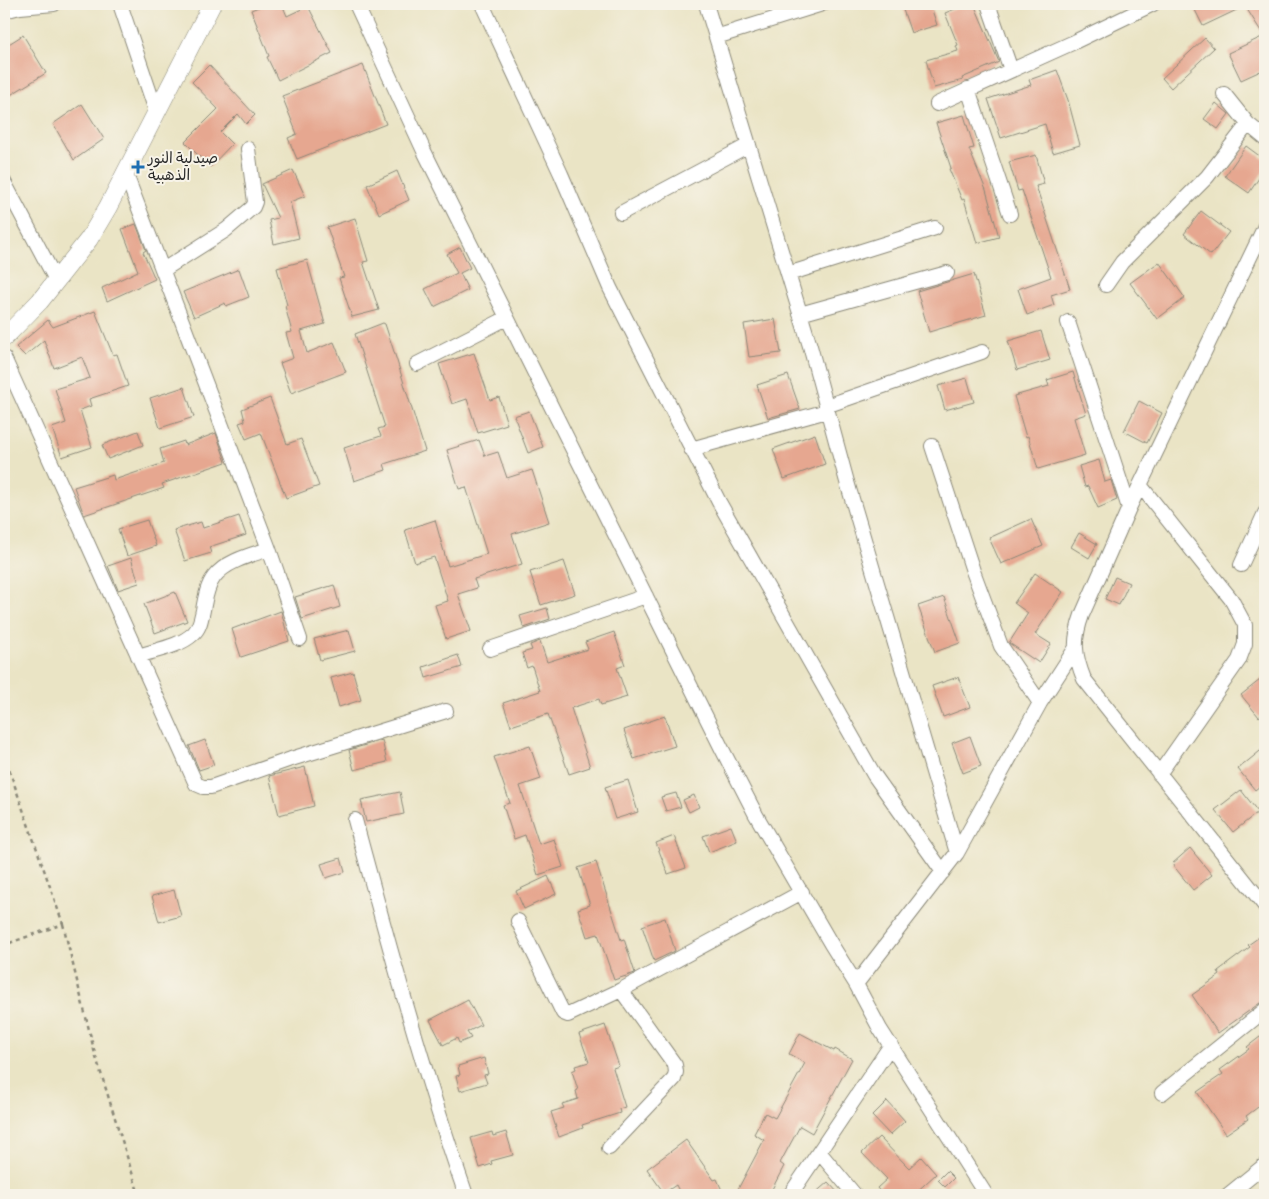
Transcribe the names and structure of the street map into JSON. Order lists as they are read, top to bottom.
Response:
{
  "places": {
    "health": ["صيدلية النور الذهبية"]
  }
}
